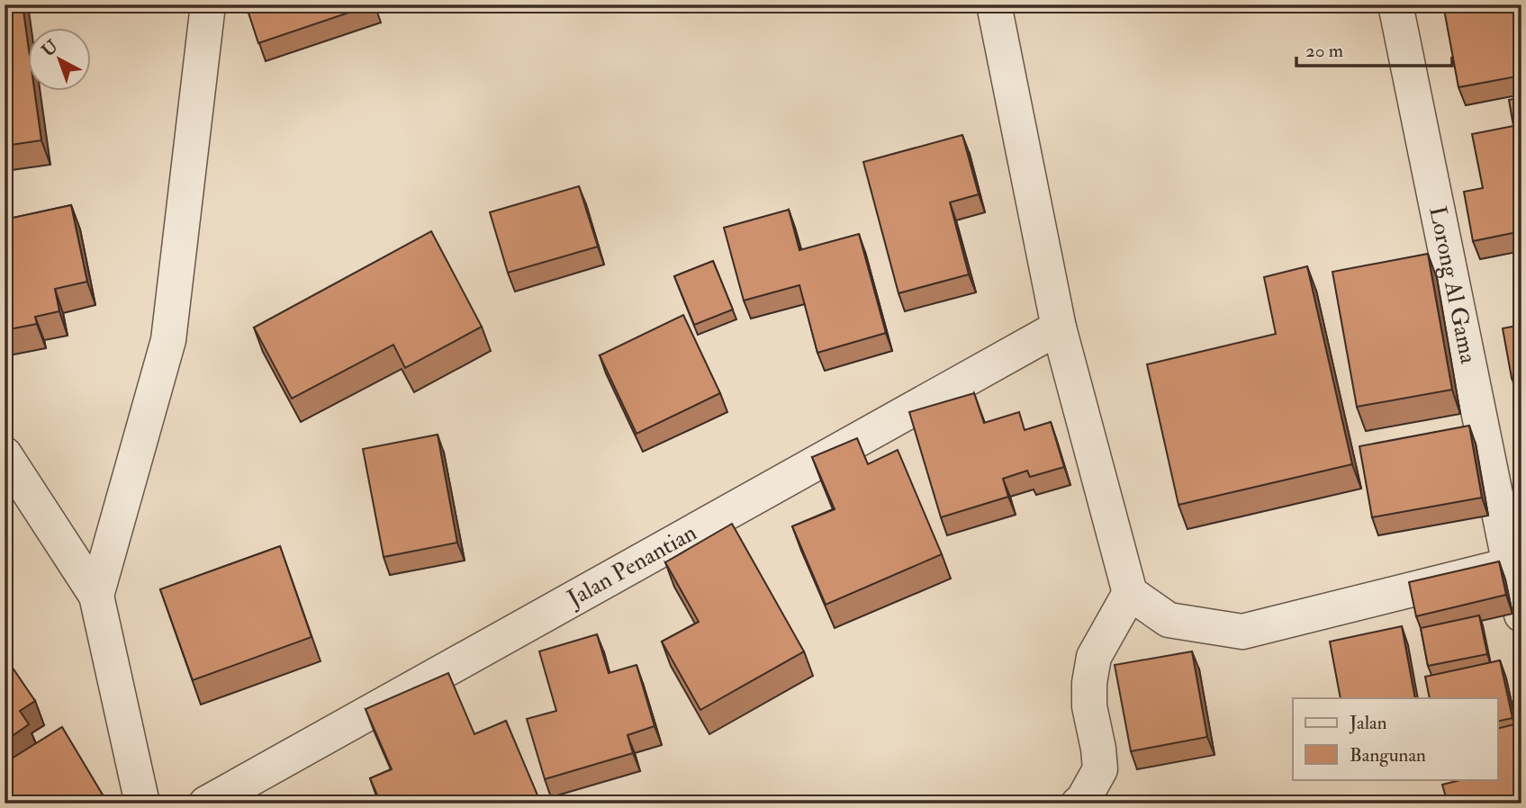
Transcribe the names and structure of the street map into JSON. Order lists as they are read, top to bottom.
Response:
{
  "streets": {
    "street": ["Lorong Al Gama", "Jalan Penantian"]
  },
  "legend": ["Jalan", "Bangunan"],
  "scale_bar": "20 m",
  "north": "top left"
}
